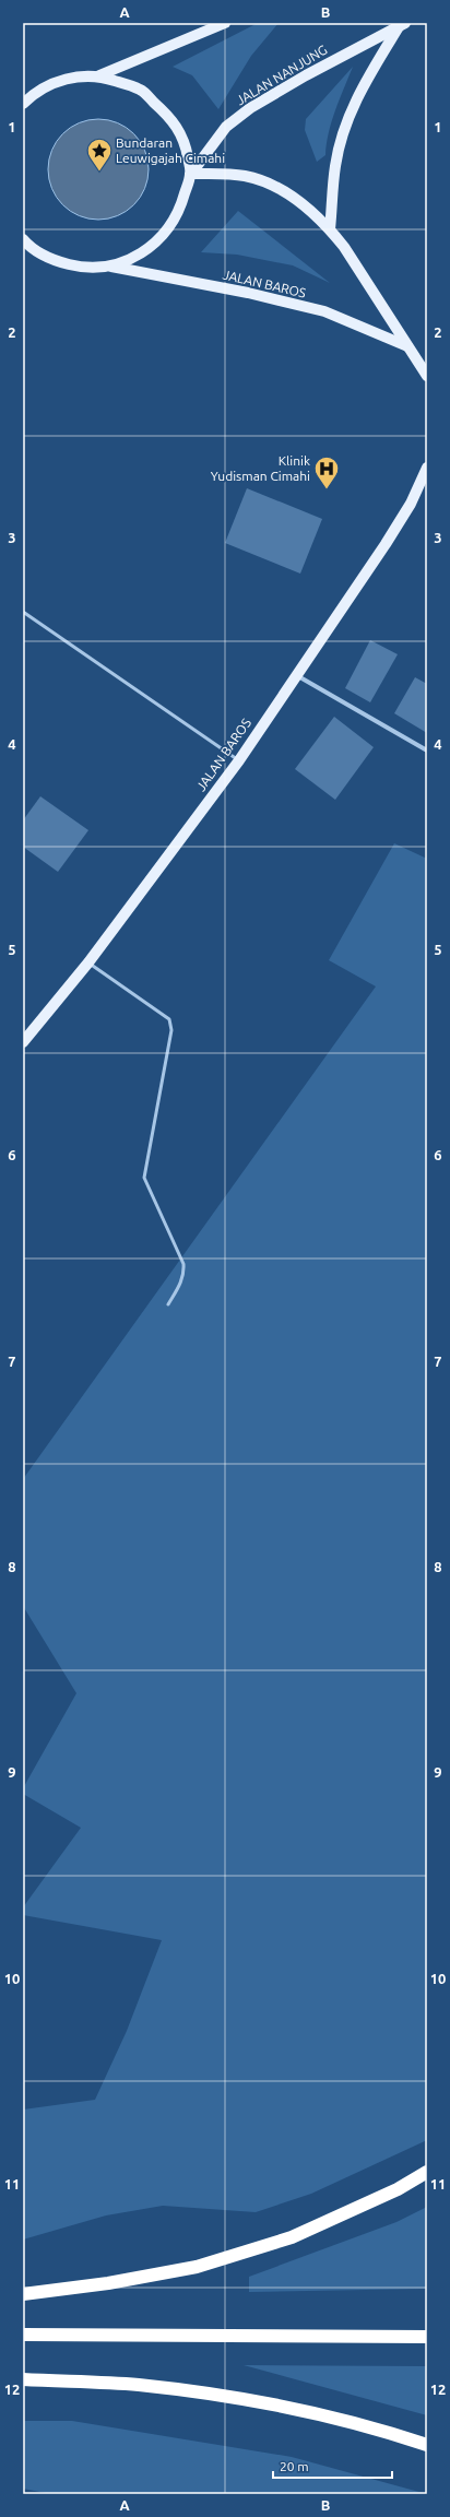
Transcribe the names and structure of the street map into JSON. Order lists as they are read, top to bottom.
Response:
{
  "streets": {
    "main road": ["JALAN NANJUNG", "JALAN BAROS"]
  },
  "places": {
    "place": ["Bundaran Leuwigajah Cimahi"],
    "hospital": ["Klinik Yudisman Cimahi"]
  },
  "scale_bar": "20 m",
  "grid": {
    "columns": ["A", "B"],
    "rows": [
      "1",
      "2",
      "3",
      "4",
      "5",
      "6",
      "7",
      "8",
      "9",
      "10",
      "11",
      "12"
    ]
  }
}
